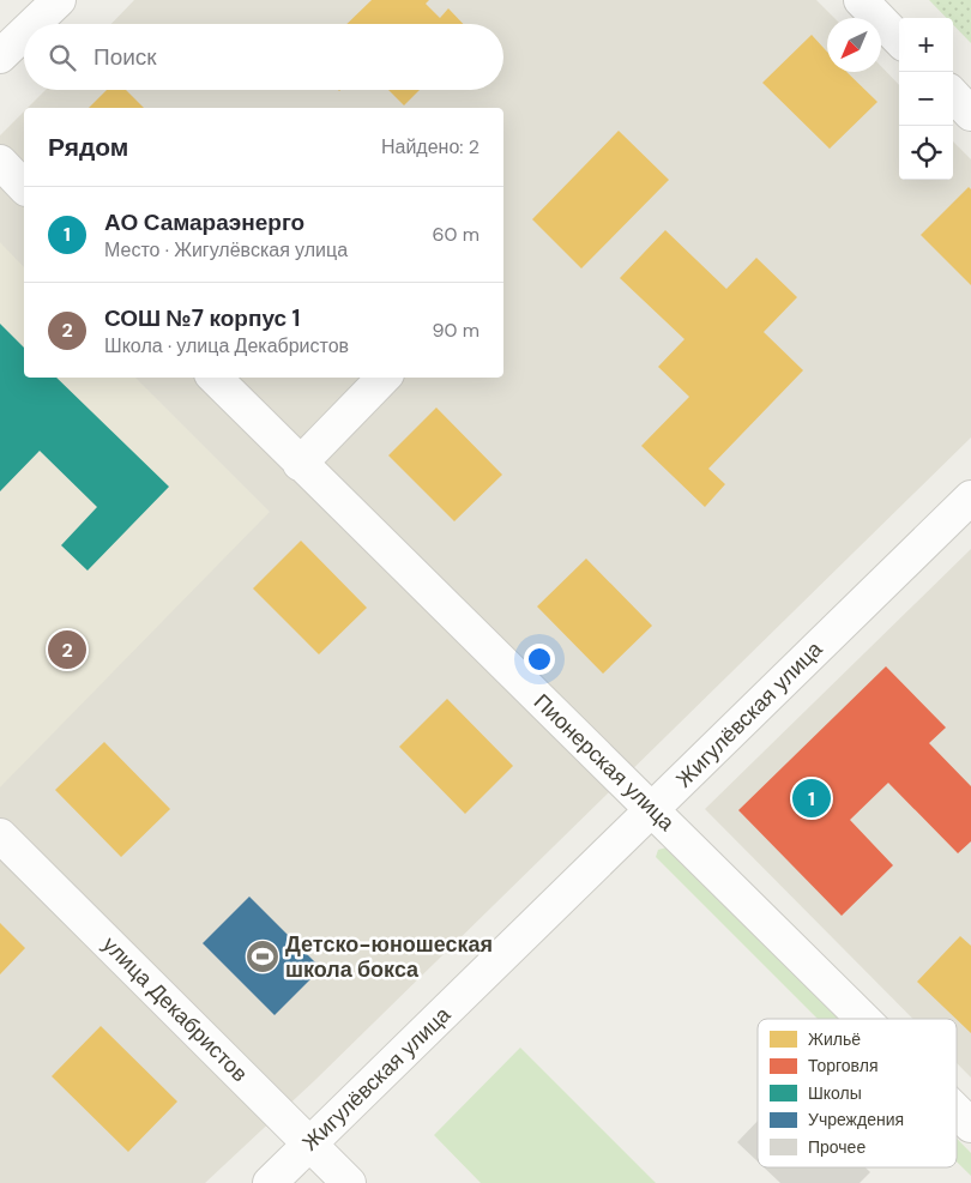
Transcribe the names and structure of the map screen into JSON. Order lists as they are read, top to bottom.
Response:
{
  "streets": {
    "street": ["Жигулёвская улица", "Пионерская улица", "улица Декабристов"]
  },
  "crossings": [
    ["Жигулёвская улица", "Пионерская улица"],
    ["Жигулёвская улица", "улица Декабристов"]
  ],
  "places": {
    "sports": ["Детско-юношеская школа бокса"]
  },
  "legend": [
    "Жильё",
    "Торговля",
    "Школы",
    "Учреждения",
    "Прочее"
  ],
  "north": "bottom left",
  "page": {
    "map_buttons": ["+", "−"],
    "search": "Поиск",
    "heading": ["Рядом", "Найдено: 2"],
    "list": [
      {
        "mark": "1",
        "name": "АО Самараэнерго",
        "note": "Место · Жигулёвская улица",
        "value": "60 m"
      },
      {
        "mark": "2",
        "name": "СОШ №7 корпус 1",
        "note": "Школа · улица Декабристов",
        "value": "90 m"
      }
    ],
    "pins": ["2", "1"]
  }
}
